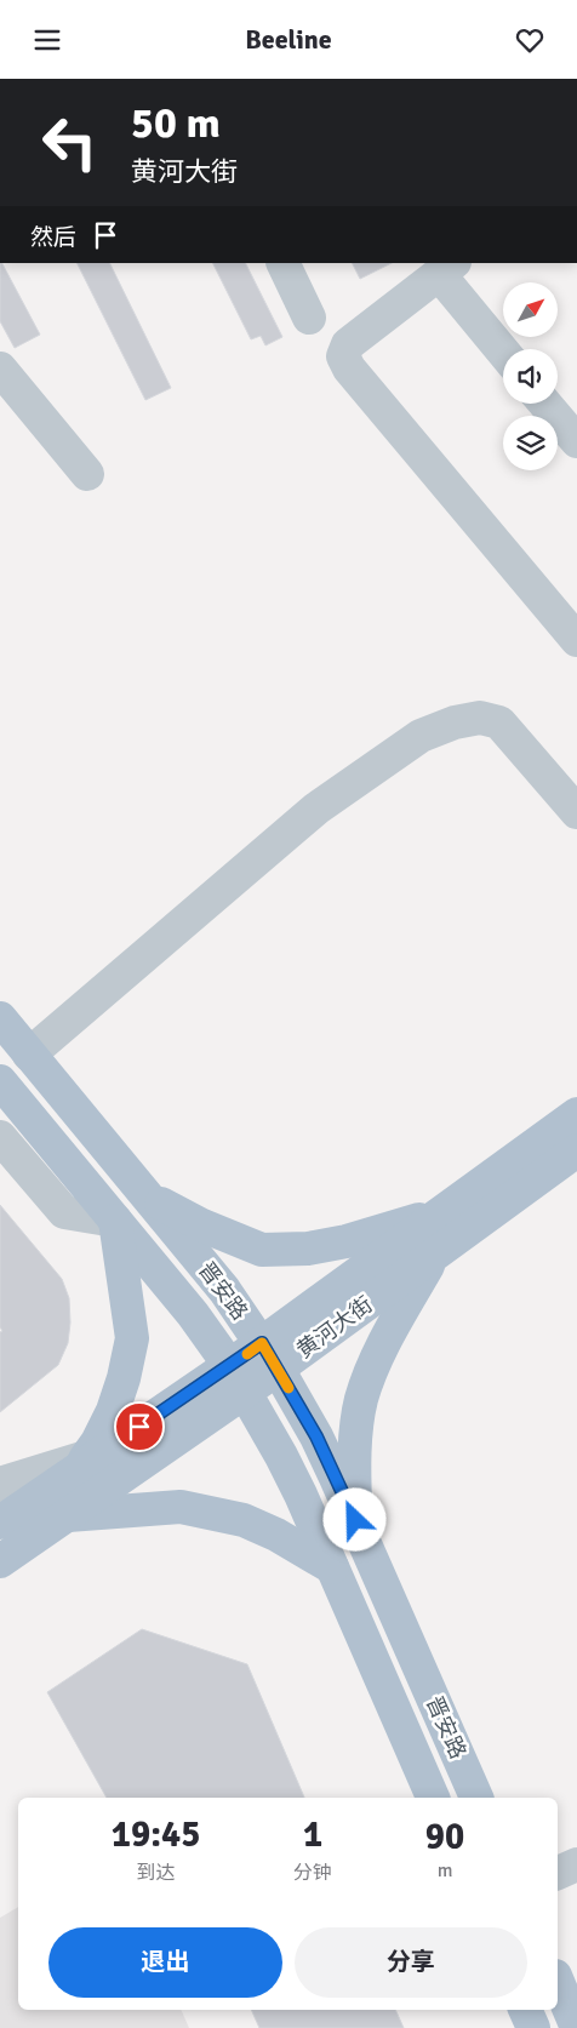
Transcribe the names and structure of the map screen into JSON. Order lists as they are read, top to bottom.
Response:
{
  "streets": {
    "main road": ["晋安路", "黄河大街"]
  },
  "crossings": [
    ["晋安路", "黄河大街"]
  ],
  "north": "top right",
  "page": {
    "header": "Beeline",
    "turn": ["50 m", "黄河大街"],
    "then": "然后",
    "eta": [
      "19:45",
      "到达",
      "1",
      "分钟",
      "90",
      "m"
    ],
    "buttons": ["退出", "分享"]
  }
}
